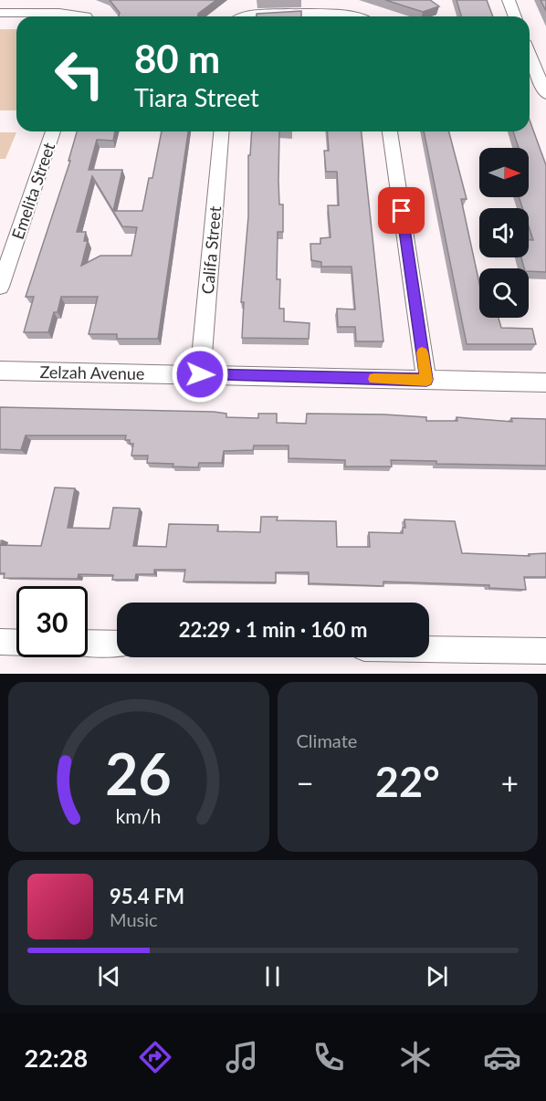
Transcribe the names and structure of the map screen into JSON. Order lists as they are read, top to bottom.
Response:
{
  "streets": {
    "street": ["Emelita Street", "Califa Street", "Zelzah Avenue"]
  },
  "crossings": [
    ["Califa Street", "Zelzah Avenue"]
  ],
  "north": "right",
  "page": {
    "turn": ["80 m", "Tiara Street"],
    "limit": "30",
    "trip": "22:29 · 1 min · 160 m",
    "tile": "Climate",
    "heat": ["−", "22°", "+"],
    "song": ["95.4 FM", "Music"],
    "tabs": "22:28",
    "gauge": ["26", "km/h"]
  }
}
